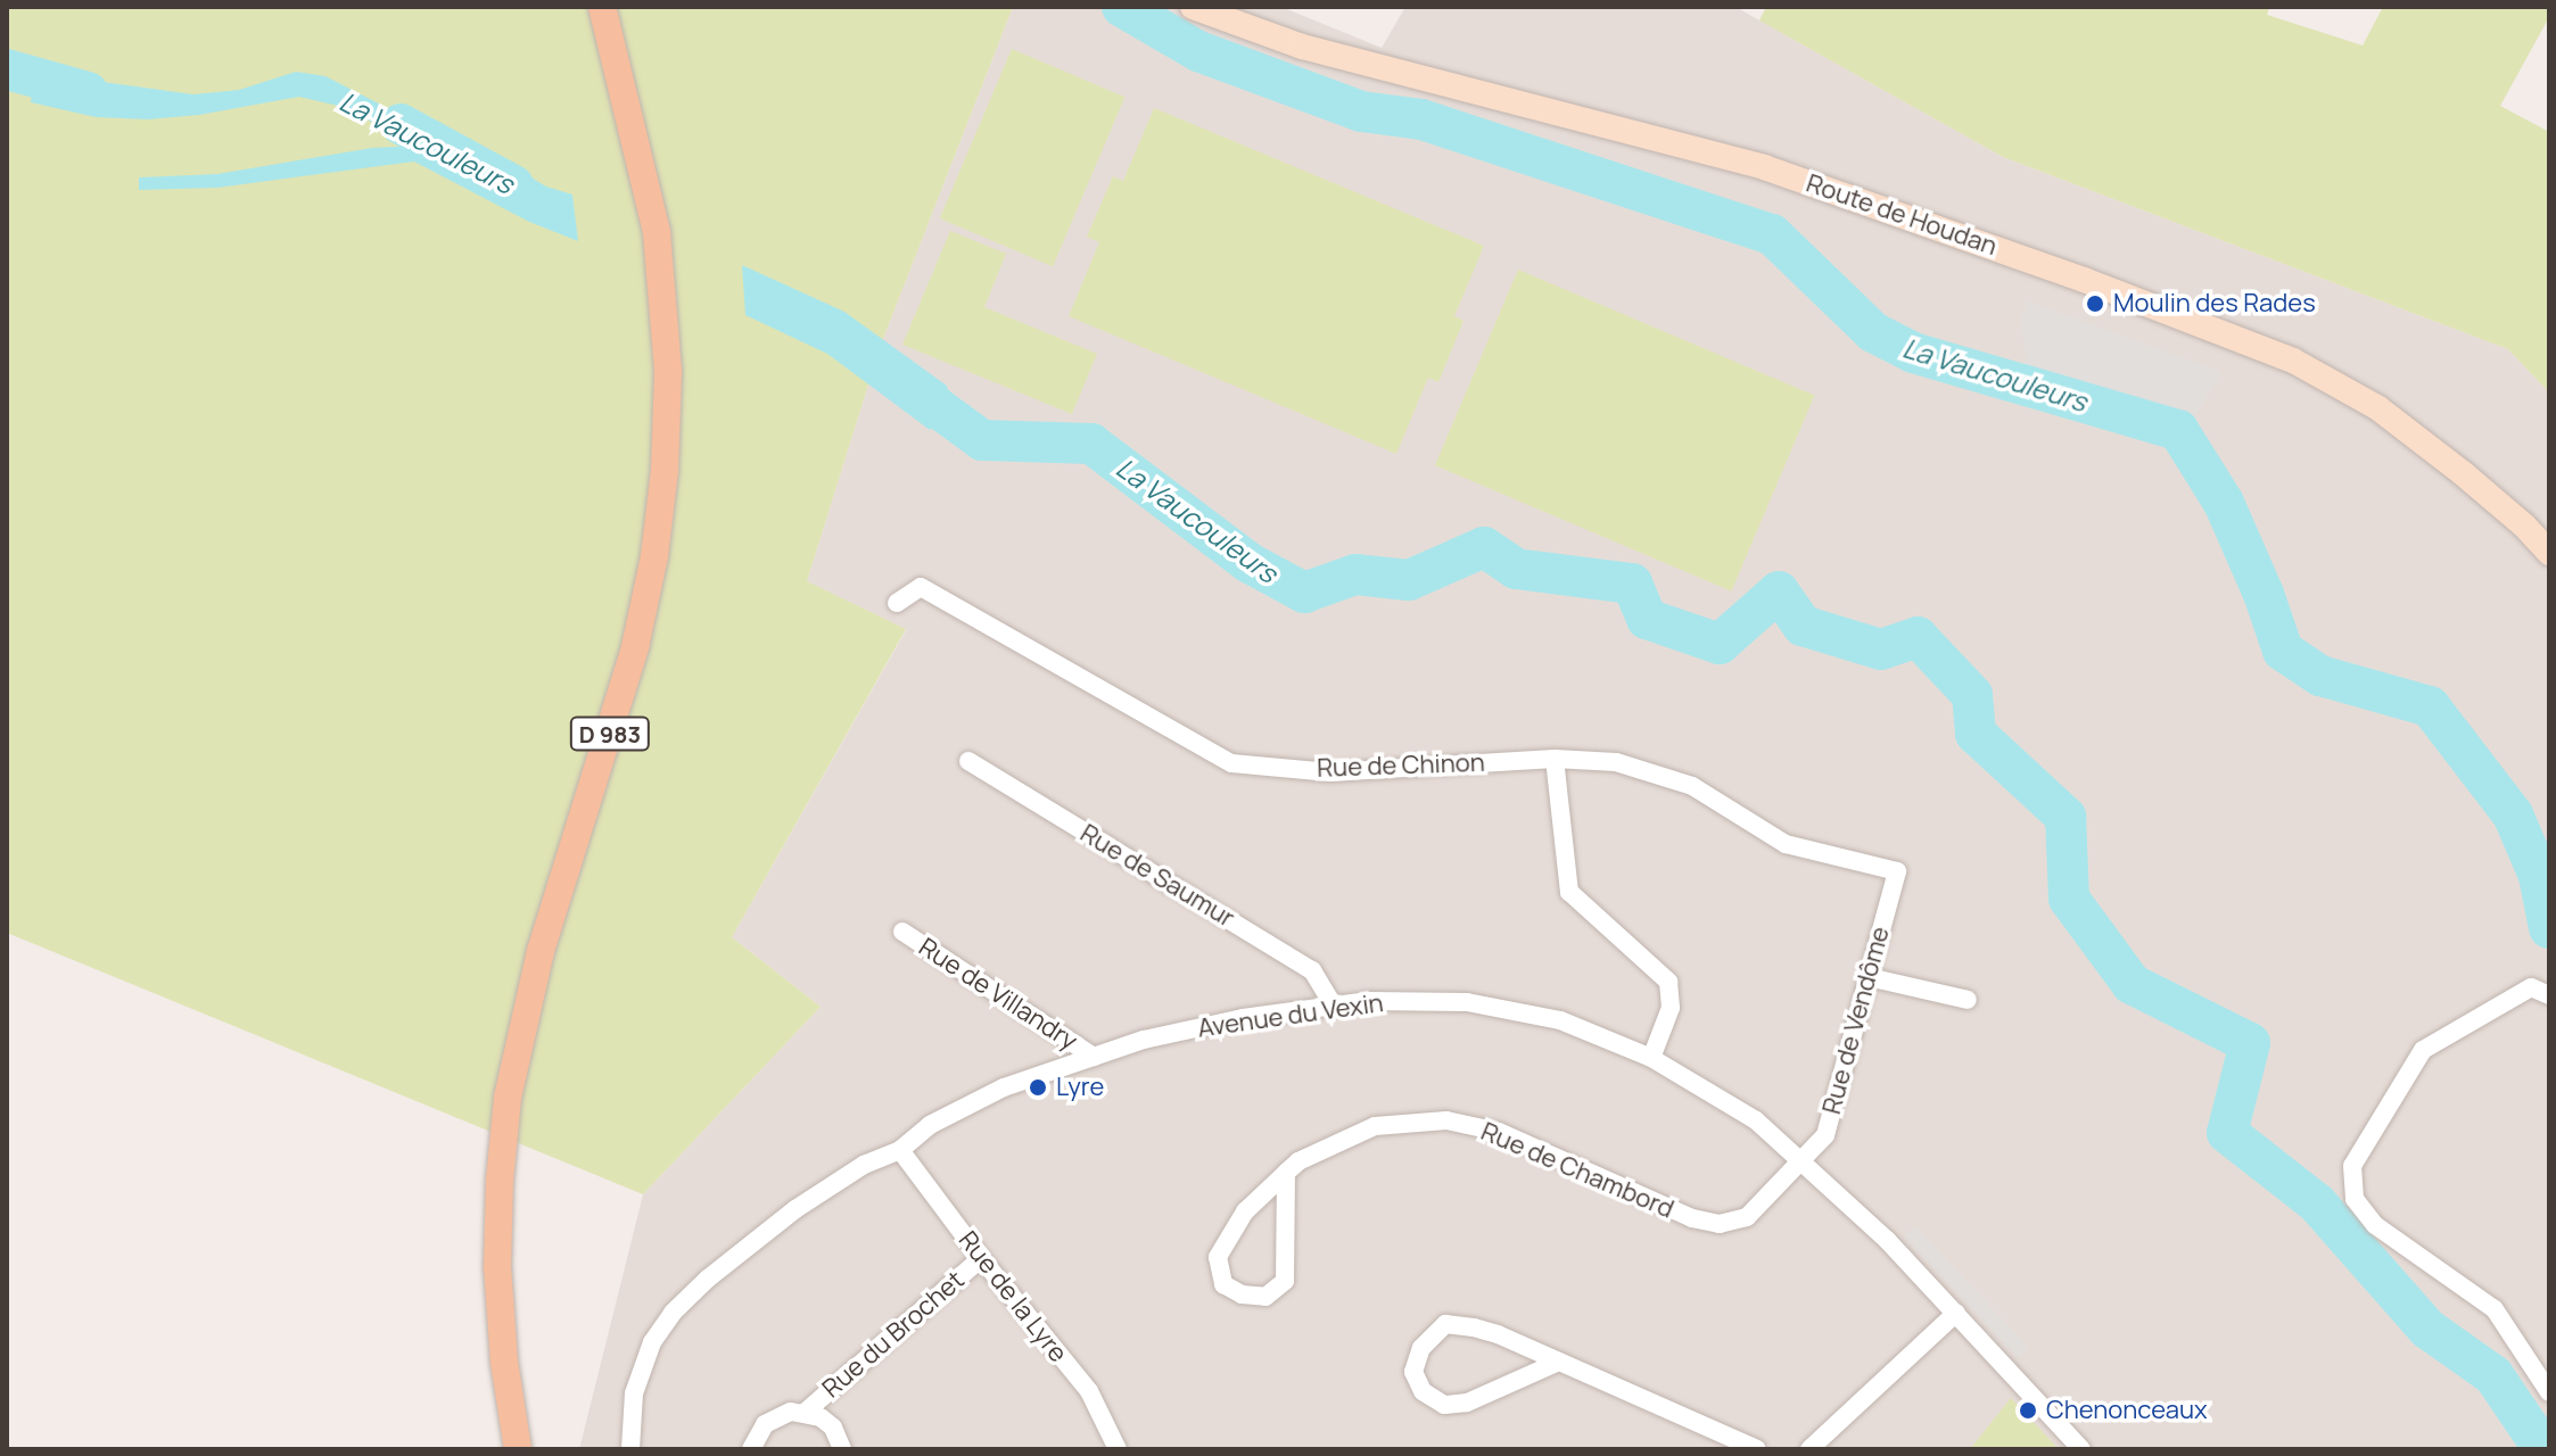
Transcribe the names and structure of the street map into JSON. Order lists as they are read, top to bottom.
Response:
{
  "streets": {
    "main road": ["D 983"],
    "street": [
      "Route de Houdan",
      "Rue de Chinon",
      "Rue de Saumur",
      "Rue de Villandry",
      "Avenue du Vexin",
      "Rue de Vendôme",
      "Rue de Chambord",
      "Rue de la Lyre",
      "Rue du Brochet"
    ]
  },
  "crossings": [
    ["Rue de Chinon", "Rue de Vendôme"],
    ["Rue de Saumur", "Avenue du Vexin"],
    ["Rue de Villandry", "Avenue du Vexin"],
    ["Avenue du Vexin", "Rue de Vendôme"],
    ["Avenue du Vexin", "Rue de Chambord"],
    ["Avenue du Vexin", "Rue de la Lyre"],
    ["Rue de Vendôme", "Rue de Chambord"],
    ["Rue de la Lyre", "Rue du Brochet"]
  ],
  "water": ["La Vaucouleurs"],
  "places": ["Moulin des Rades", "Lyre", "Chenonceaux"]
}
